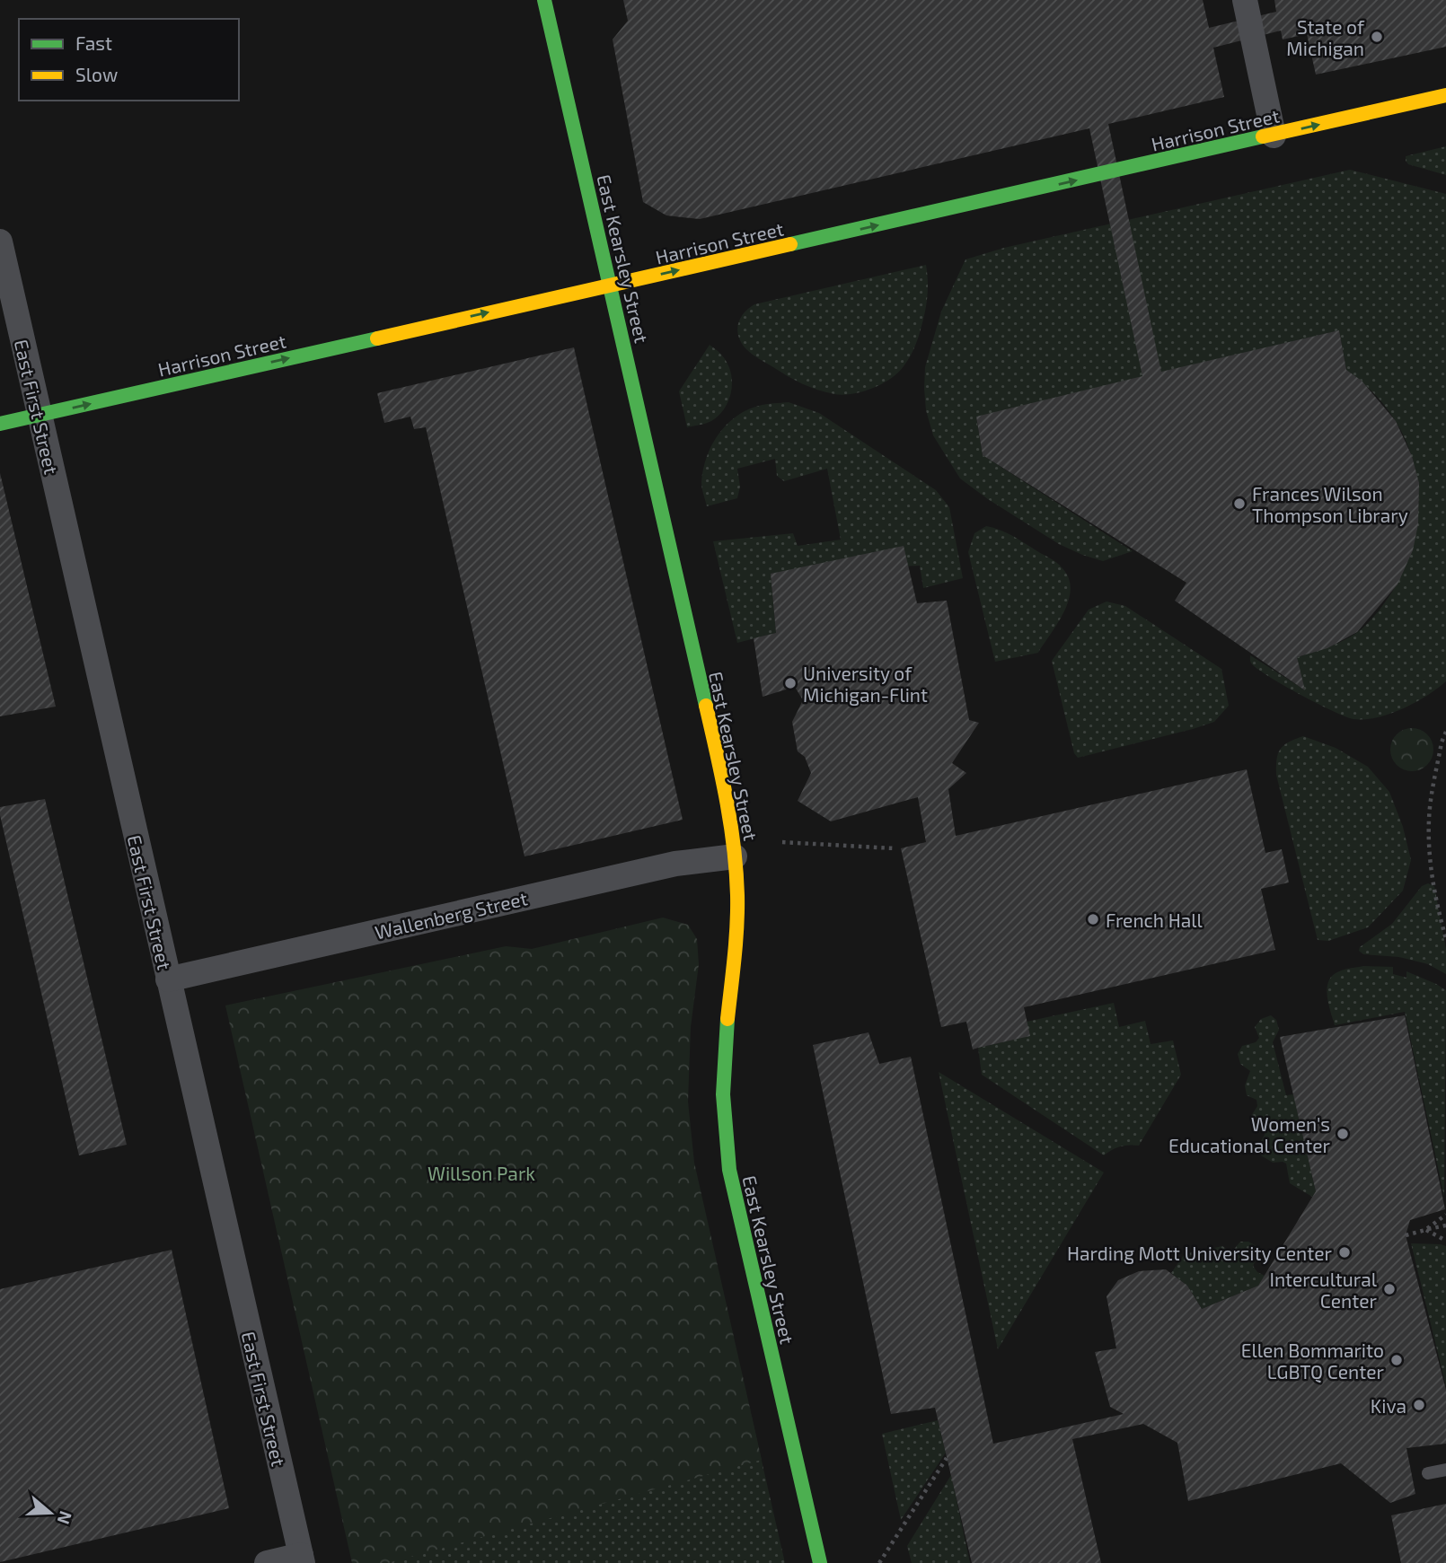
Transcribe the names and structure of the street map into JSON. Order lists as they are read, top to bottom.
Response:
{
  "streets": {
    "street": [
      "Harrison Street",
      "East Kearsley Street",
      "East First Street",
      "Wallenberg Street"
    ]
  },
  "crossings": [
    ["Harrison Street", "East Kearsley Street"],
    ["Harrison Street", "East First Street"],
    ["East Kearsley Street", "Wallenberg Street"],
    ["East First Street", "Wallenberg Street"]
  ],
  "one_way": ["Harrison Street"],
  "parks": ["Willson Park"],
  "places": [
    "State of Michigan",
    "Frances Wilson Thompson Library",
    "University of Michigan-Flint",
    "French Hall",
    "Women's Educational Center",
    "Harding Mott University Center",
    "Intercultural Center",
    "Ellen Bommarito LGBTQ Center",
    "Kiva"
  ],
  "legend": ["Fast", "Slow"],
  "north": "right"
}
